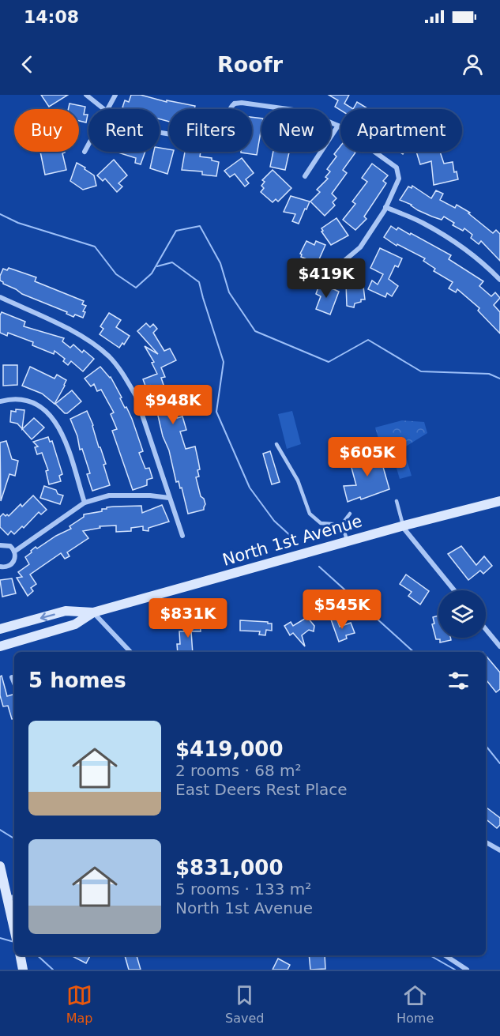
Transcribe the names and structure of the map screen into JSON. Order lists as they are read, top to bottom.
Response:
{
  "streets": {
    "main road": ["North 1st Avenue"]
  },
  "page": {
    "status": "14:08",
    "header": "Roofr",
    "chip": [
      "Buy",
      "Rent",
      "Filters",
      "New",
      "Apartment"
    ],
    "price": [
      "$419K",
      "$948K",
      "$605K",
      "$545K",
      "$831K"
    ],
    "heading": "5 homes",
    "list": [
      {
        "name": "$419,000",
        "note": "2 rooms · 68 m² · East Deers Rest Place"
      },
      {
        "name": "$831,000",
        "note": "5 rooms · 133 m² · North 1st Avenue"
      }
    ],
    "tabs": ["Map", "Saved", "Home"]
  }
}
